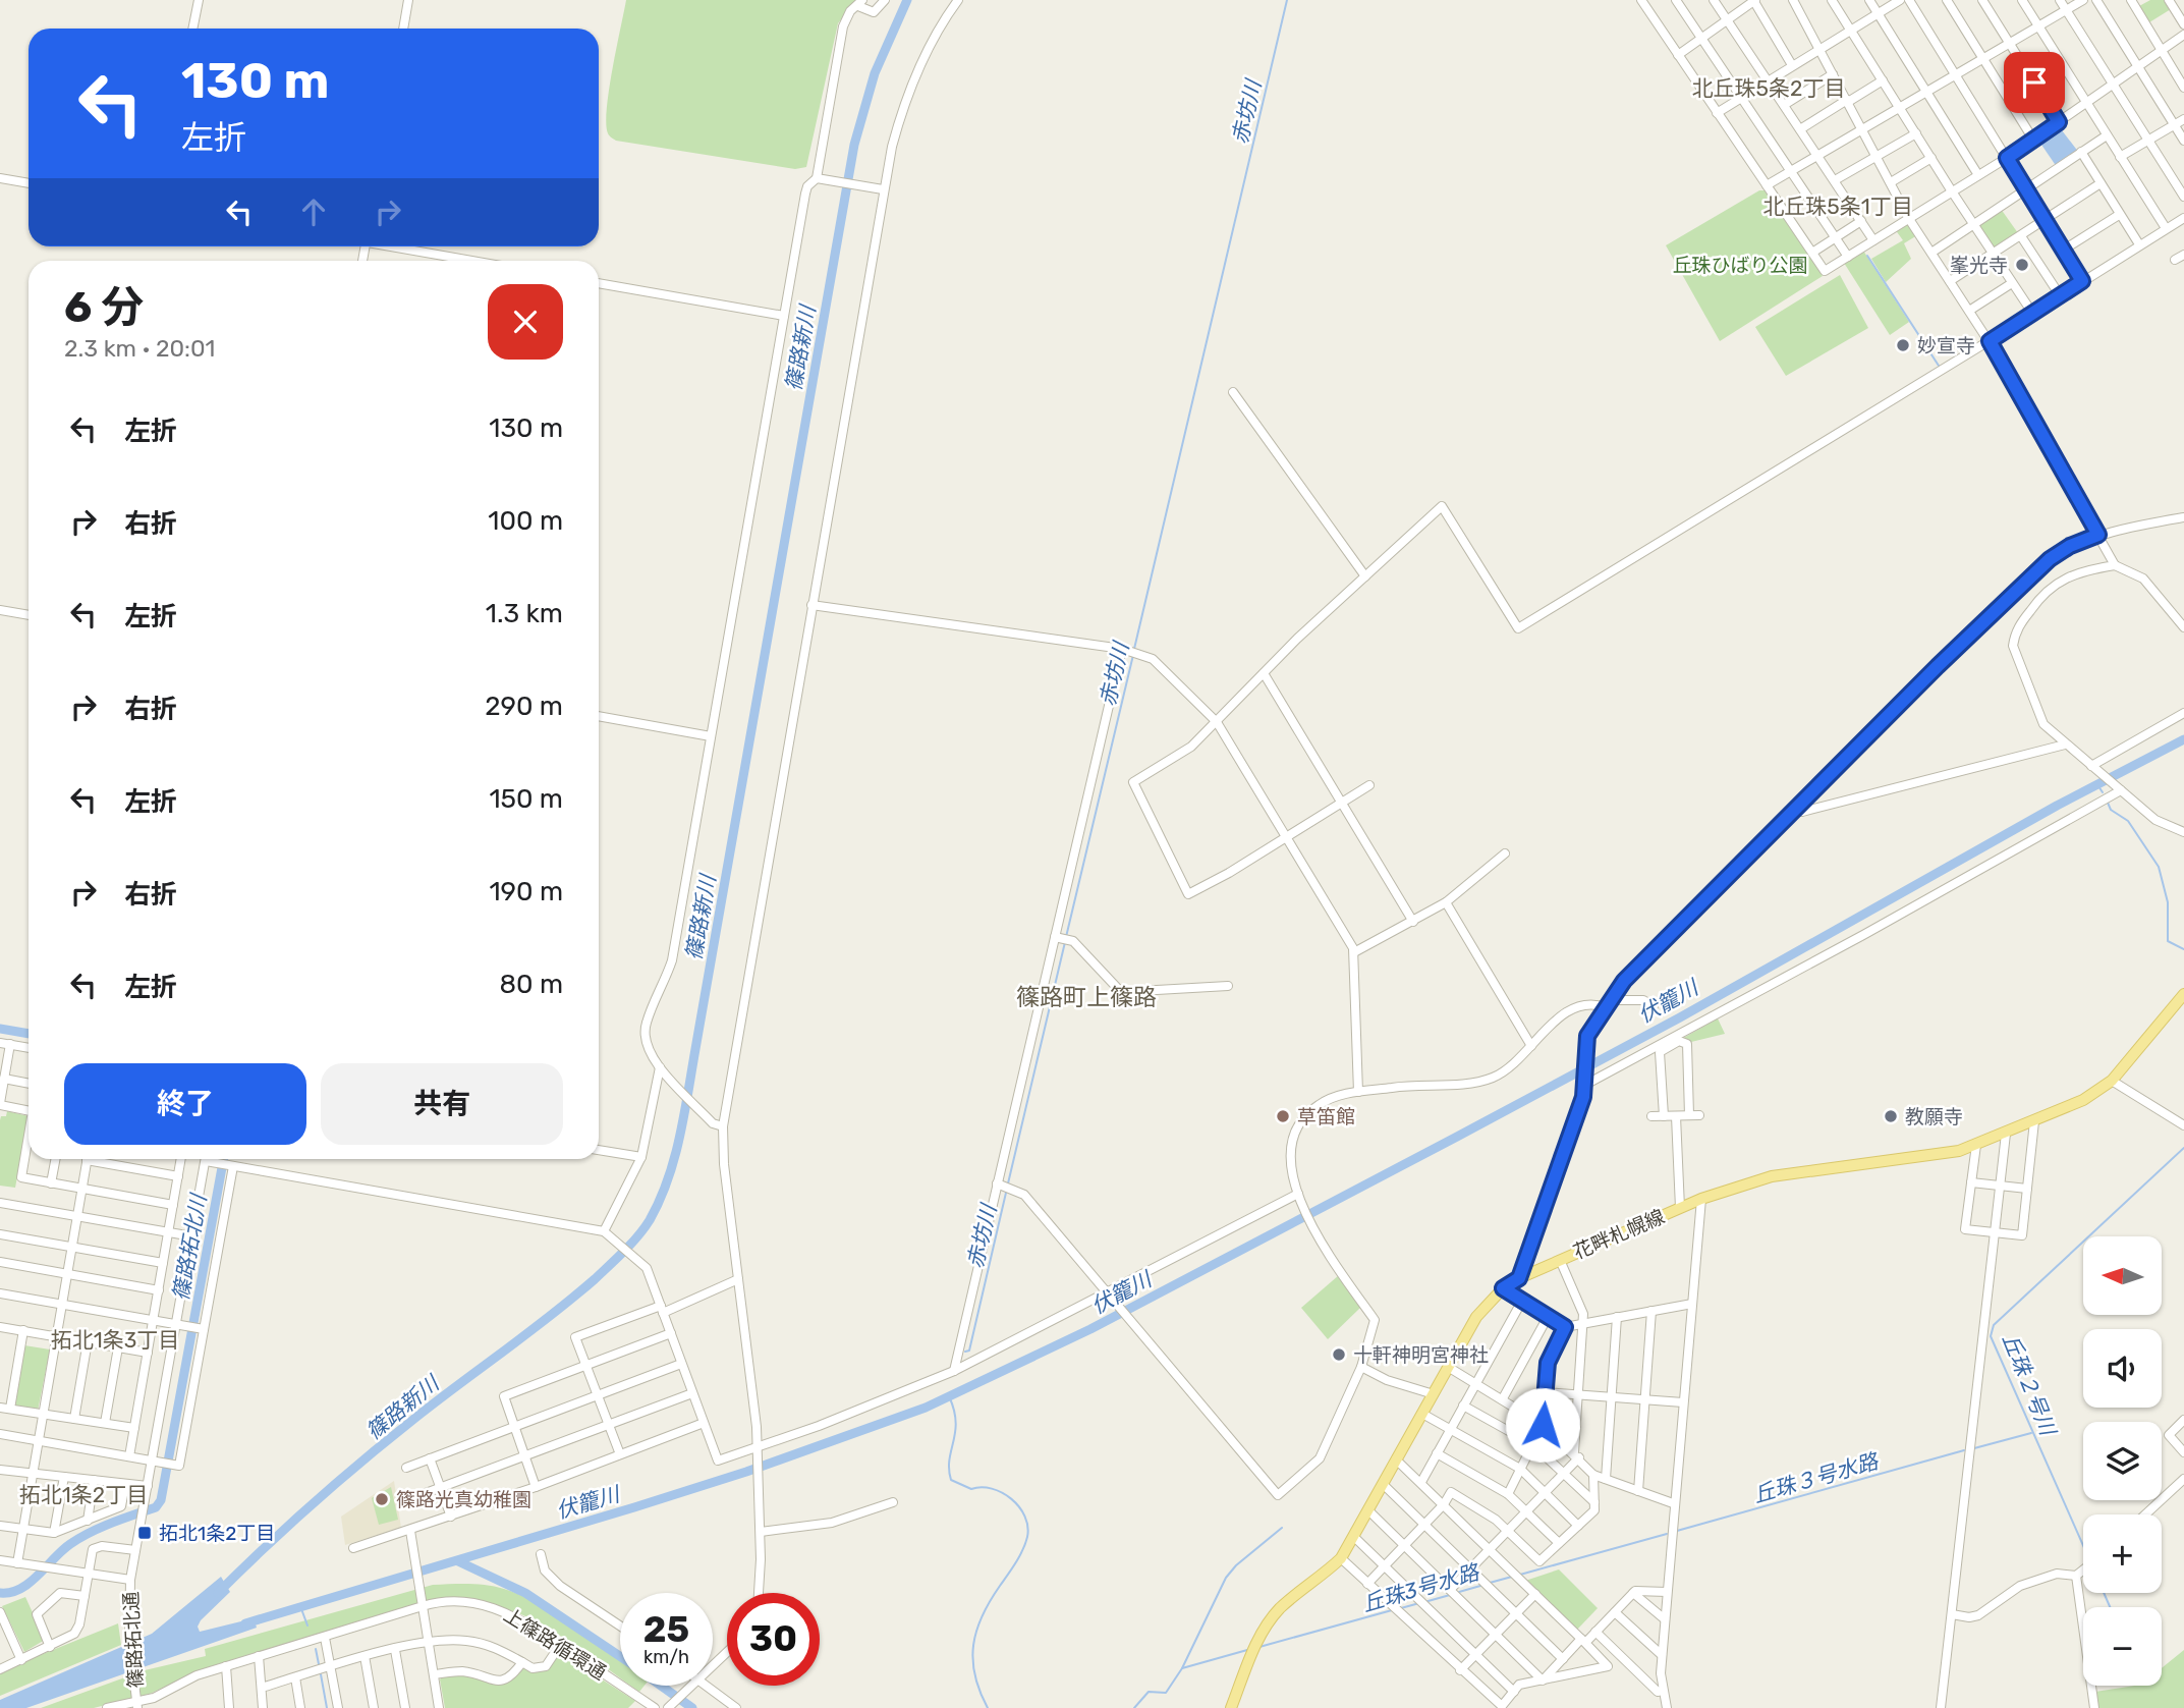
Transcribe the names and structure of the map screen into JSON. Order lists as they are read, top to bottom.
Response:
{
  "streets": {
    "main road": ["花畔札幌線"],
    "street": ["篠路拓北通", "上篠路循環通"]
  },
  "crossings": [
    ["篠路拓北通", "上篠路循環通"]
  ],
  "districts": [
    "北丘珠5条2丁目",
    "北丘珠5条1丁目",
    "篠路町上篠路",
    "拓北1条3丁目",
    "拓北1条2丁目"
  ],
  "water": [
    "赤坊川",
    "篠路新川",
    "伏籠川",
    "篠路拓北川",
    "丘珠２号川",
    "丘珠３号水路",
    "丘珠3号水路"
  ],
  "parks": ["丘珠ひばり公園"],
  "places": {
    "other": [
      "峯光寺",
      "妙宣寺",
      "草笛館",
      "教願寺",
      "十軒神明宮神社",
      "篠路光真幼稚園"
    ],
    "transit": ["拓北1条2丁目"]
  },
  "north": "left",
  "page": {
    "turn": ["130 m", "左折"],
    "heading": ["6 分", "2.3 km · 20:01"],
    "list": [
      {
        "name": "左折",
        "value": "130 m"
      },
      {
        "name": "右折",
        "value": "100 m"
      },
      {
        "name": "左折",
        "value": "1.3 km"
      },
      {
        "name": "右折",
        "value": "290 m"
      },
      {
        "name": "左折",
        "value": "150 m"
      },
      {
        "name": "右折",
        "value": "190 m"
      },
      {
        "name": "左折",
        "value": "80 m"
      }
    ],
    "buttons": ["終了", "共有"],
    "map_buttons": ["+", "−"],
    "speed": "25 km/h",
    "limit": "30"
  }
}
